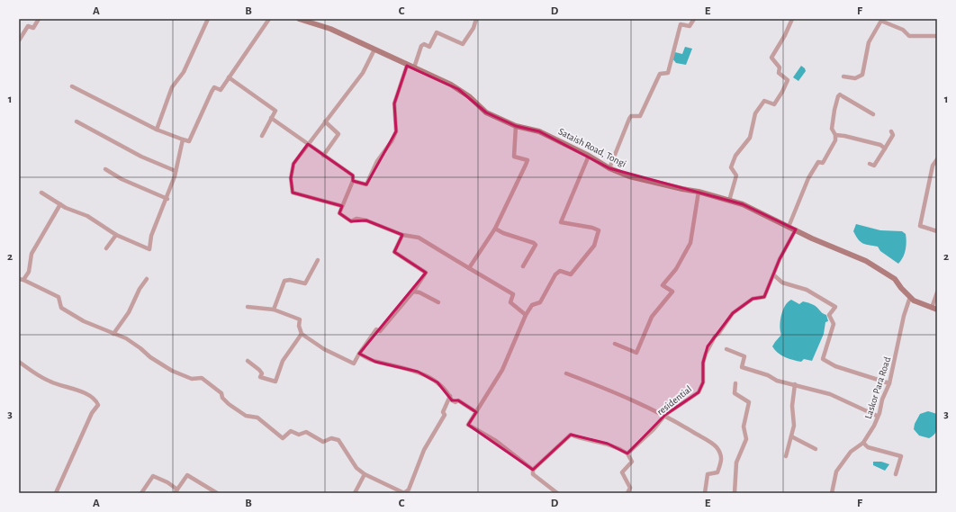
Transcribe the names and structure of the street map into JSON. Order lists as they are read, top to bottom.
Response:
{
  "streets": {
    "street": ["Sataish Road, Tongi", "Laskor Para Road", "residential"]
  },
  "crossings": [
    ["Sataish Road, Tongi", "Laskor Para Road"],
    ["Sataish Road, Tongi", "residential"]
  ],
  "grid": {
    "columns": [
      "A",
      "B",
      "C",
      "D",
      "E",
      "F"
    ],
    "rows": ["1", "2", "3"]
  }
}
